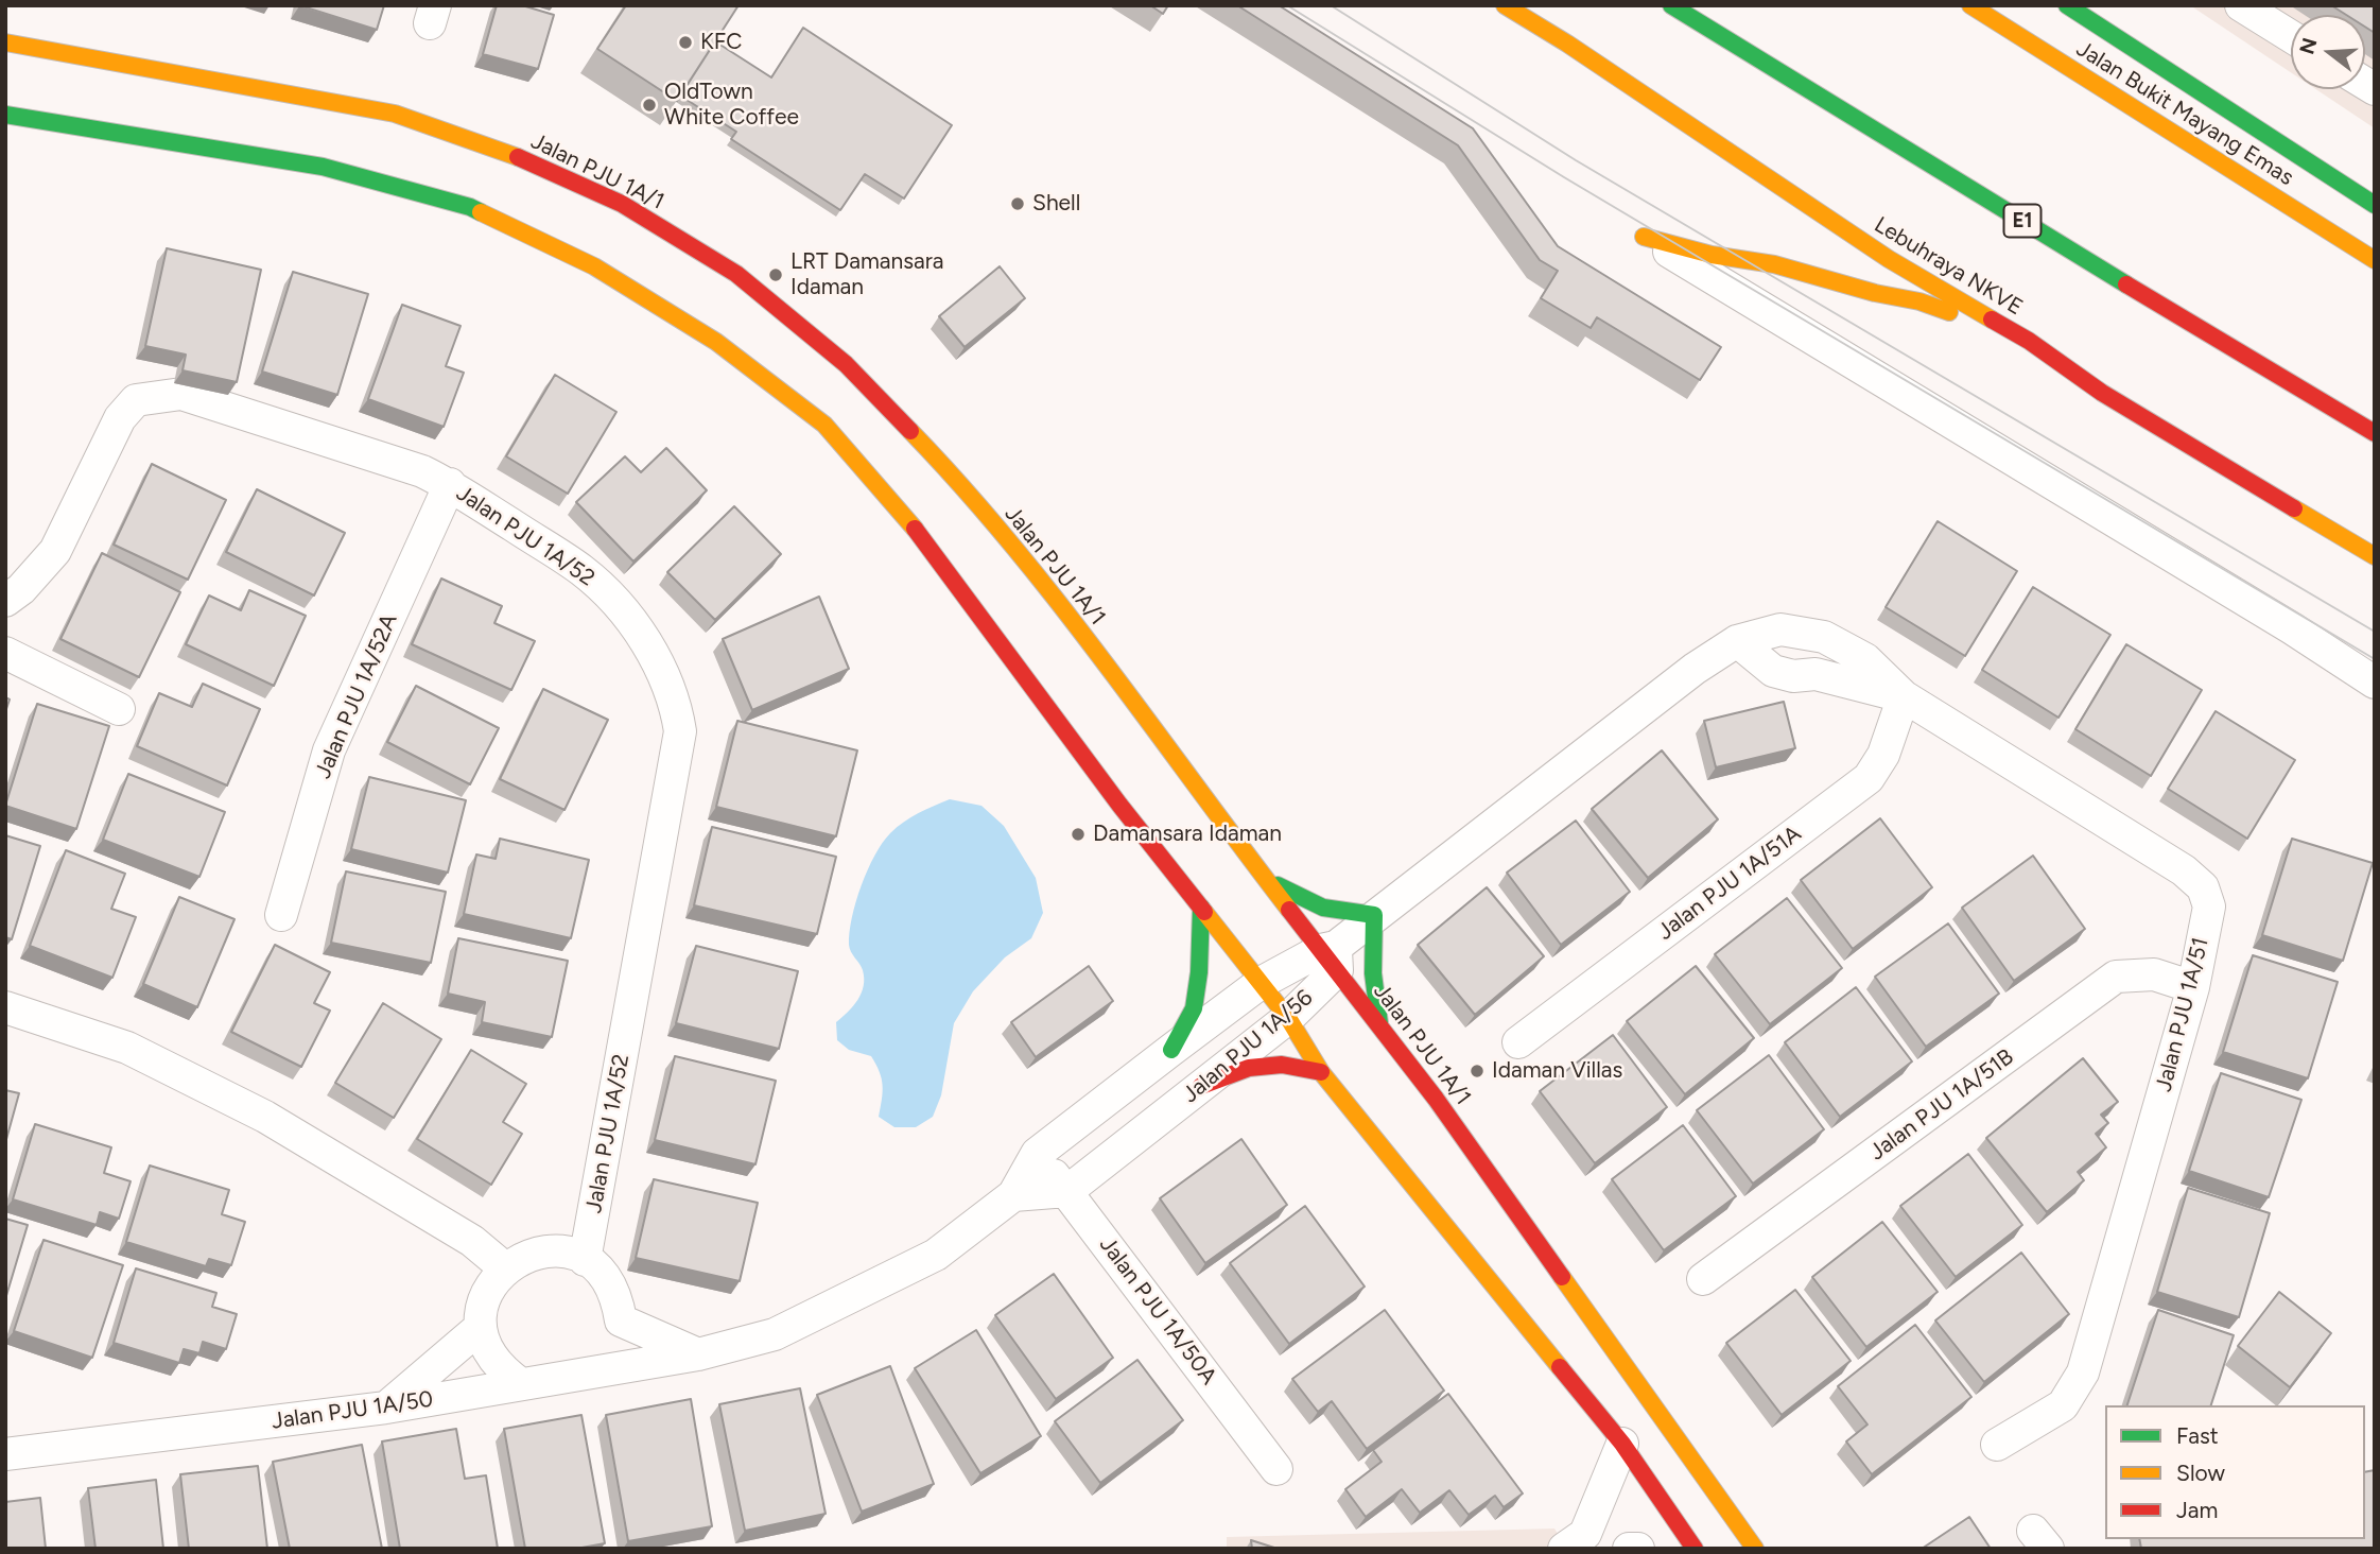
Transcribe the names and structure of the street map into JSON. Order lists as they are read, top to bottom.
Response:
{
  "streets": {
    "main road": [
      "Jalan Bukit Mayang Emas",
      "Jalan PJU 1A/1",
      "E1",
      "Lebuhraya NKVE"
    ],
    "street": [
      "Jalan PJU 1A/52",
      "Jalan PJU 1A/52A",
      "Jalan PJU 1A/51A",
      "Jalan PJU 1A/51",
      "Jalan PJU 1A/56",
      "Jalan PJU 1A/51B",
      "Jalan PJU 1A/50A",
      "Jalan PJU 1A/50"
    ]
  },
  "crossings": [
    ["Jalan PJU 1A/1", "Jalan PJU 1A/56"],
    ["Jalan PJU 1A/52", "Jalan PJU 1A/52A"],
    ["Jalan PJU 1A/52", "Jalan PJU 1A/50"],
    ["Jalan PJU 1A/51A", "Jalan PJU 1A/51"],
    ["Jalan PJU 1A/51", "Jalan PJU 1A/51B"],
    ["Jalan PJU 1A/56", "Jalan PJU 1A/50A"],
    ["Jalan PJU 1A/56", "Jalan PJU 1A/50"]
  ],
  "places": [
    "KFC",
    "OldTown White Coffee",
    "Shell",
    "LRT Damansara Idaman",
    "Damansara Idaman",
    "Idaman Villas"
  ],
  "legend": ["Fast", "Slow", "Jam"],
  "north": "left"
}
